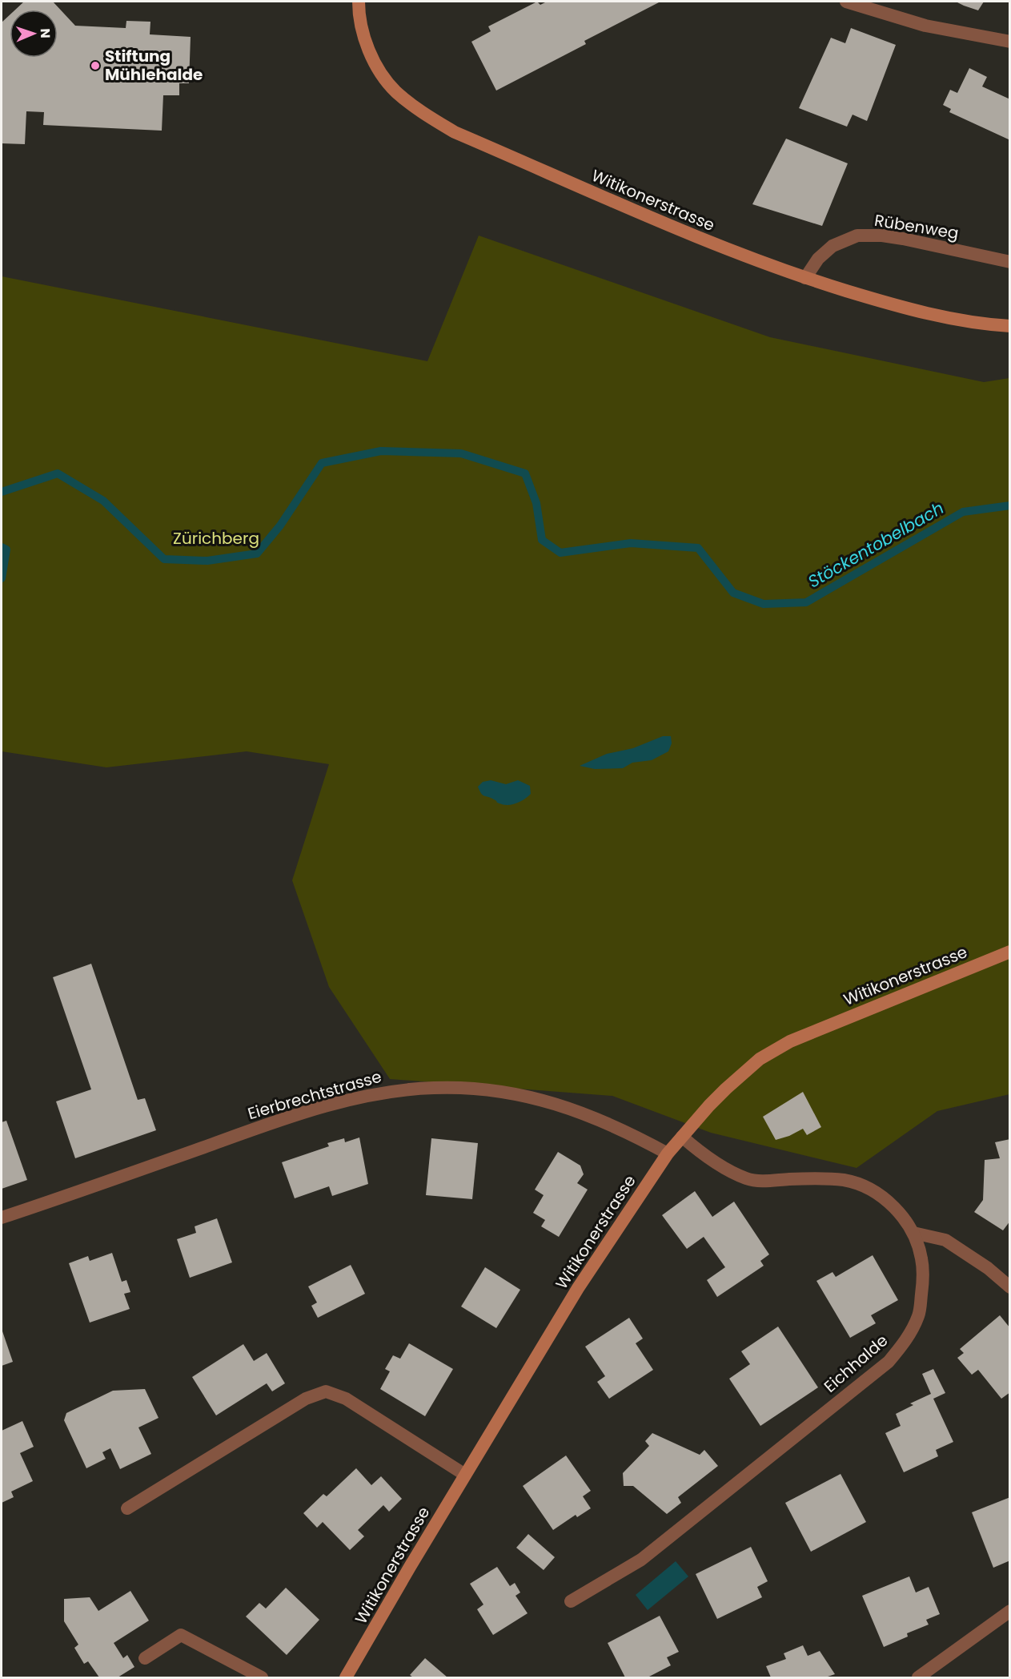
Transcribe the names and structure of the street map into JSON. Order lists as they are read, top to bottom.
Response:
{
  "streets": {
    "main road": ["Witikonerstrasse"],
    "street": ["Rübenweg", "Eierbrechtstrasse", "Eichhalde"]
  },
  "crossings": [
    ["Witikonerstrasse", "Rübenweg"],
    ["Witikonerstrasse", "Eierbrechtstrasse"],
    ["Witikonerstrasse", "Eichhalde"]
  ],
  "water": ["Stöckentobelbach"],
  "parks": ["Zürichberg"],
  "places": ["Stiftung Mühlehalde"],
  "north": "right"
}
